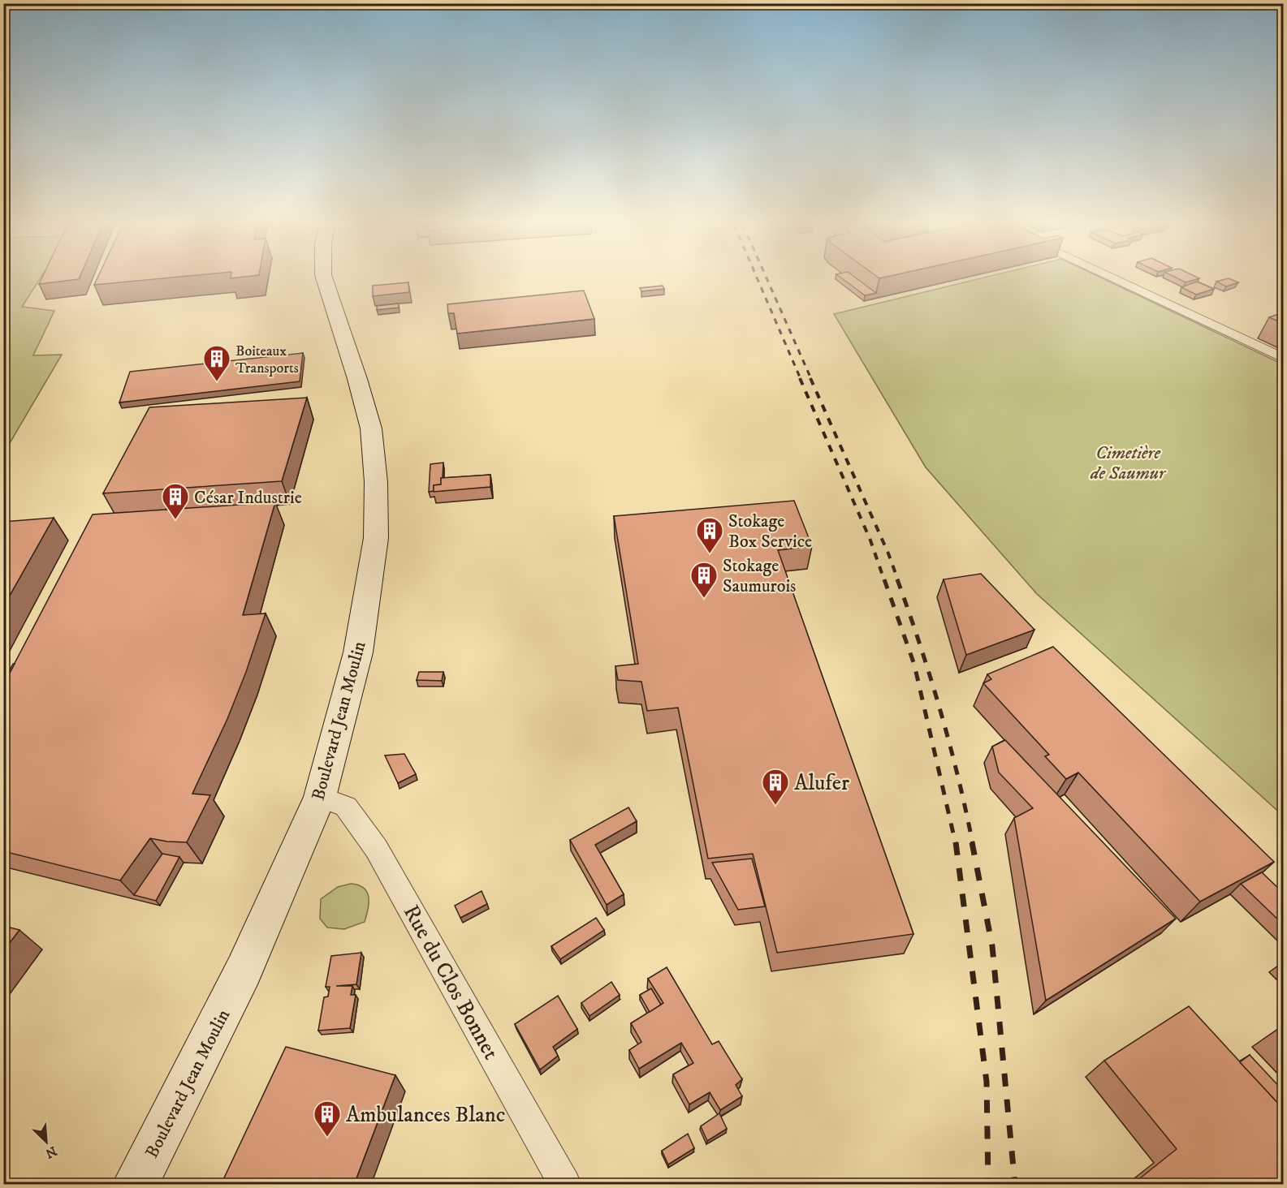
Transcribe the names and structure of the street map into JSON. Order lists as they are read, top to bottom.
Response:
{
  "streets": {
    "street": ["Boulevard Jean Moulin", "Rue du Clos Bonnet"]
  },
  "crossings": [
    ["Boulevard Jean Moulin", "Rue du Clos Bonnet"]
  ],
  "parks": ["Cimetière de Saumur"],
  "places": {
    "building": [
      "Boiteaux Transports",
      "César Industrie",
      "Stokage Box Service",
      "Stokage Saumurois",
      "Alufer",
      "Ambulances Blanc"
    ]
  },
  "north": "bottom right"
}
